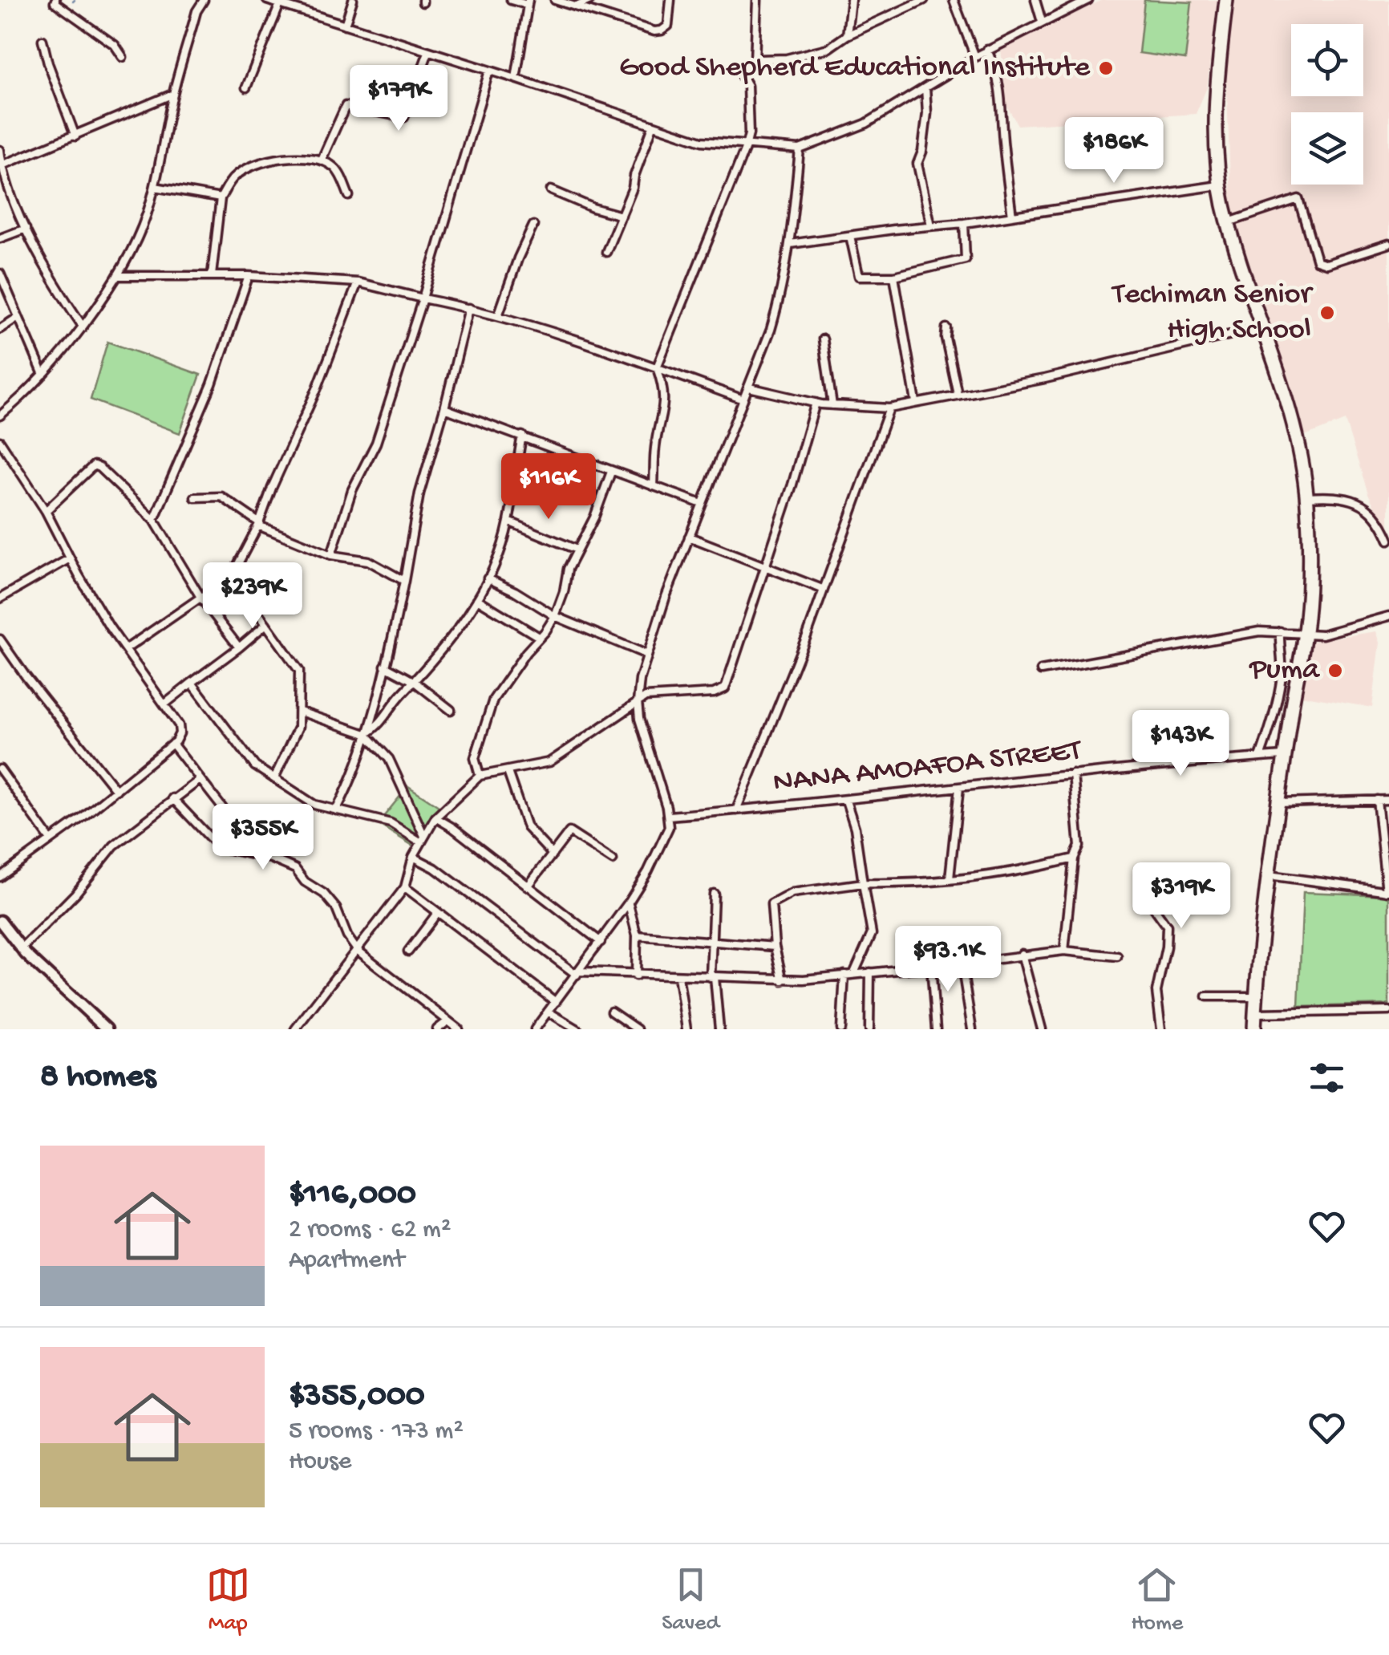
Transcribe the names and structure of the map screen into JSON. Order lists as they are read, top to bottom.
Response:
{
  "streets": {
    "street": ["NANA AMOAFOA STREET"]
  },
  "places": ["Good Shepherd Educational Institute", "Techiman Senior High School", "Puma"],
  "page": {
    "price": [
      "$179K",
      "$186K",
      "$116K",
      "$239K",
      "$143K",
      "$355K",
      "$319K",
      "$93.1K"
    ],
    "heading": "8 homes",
    "list": [
      {
        "name": "$116,000",
        "note": "2 rooms · 62 m² · Apartment"
      },
      {
        "name": "$355,000",
        "note": "5 rooms · 173 m² · House"
      }
    ],
    "tabs": ["Map", "Saved", "Home"]
  }
}
